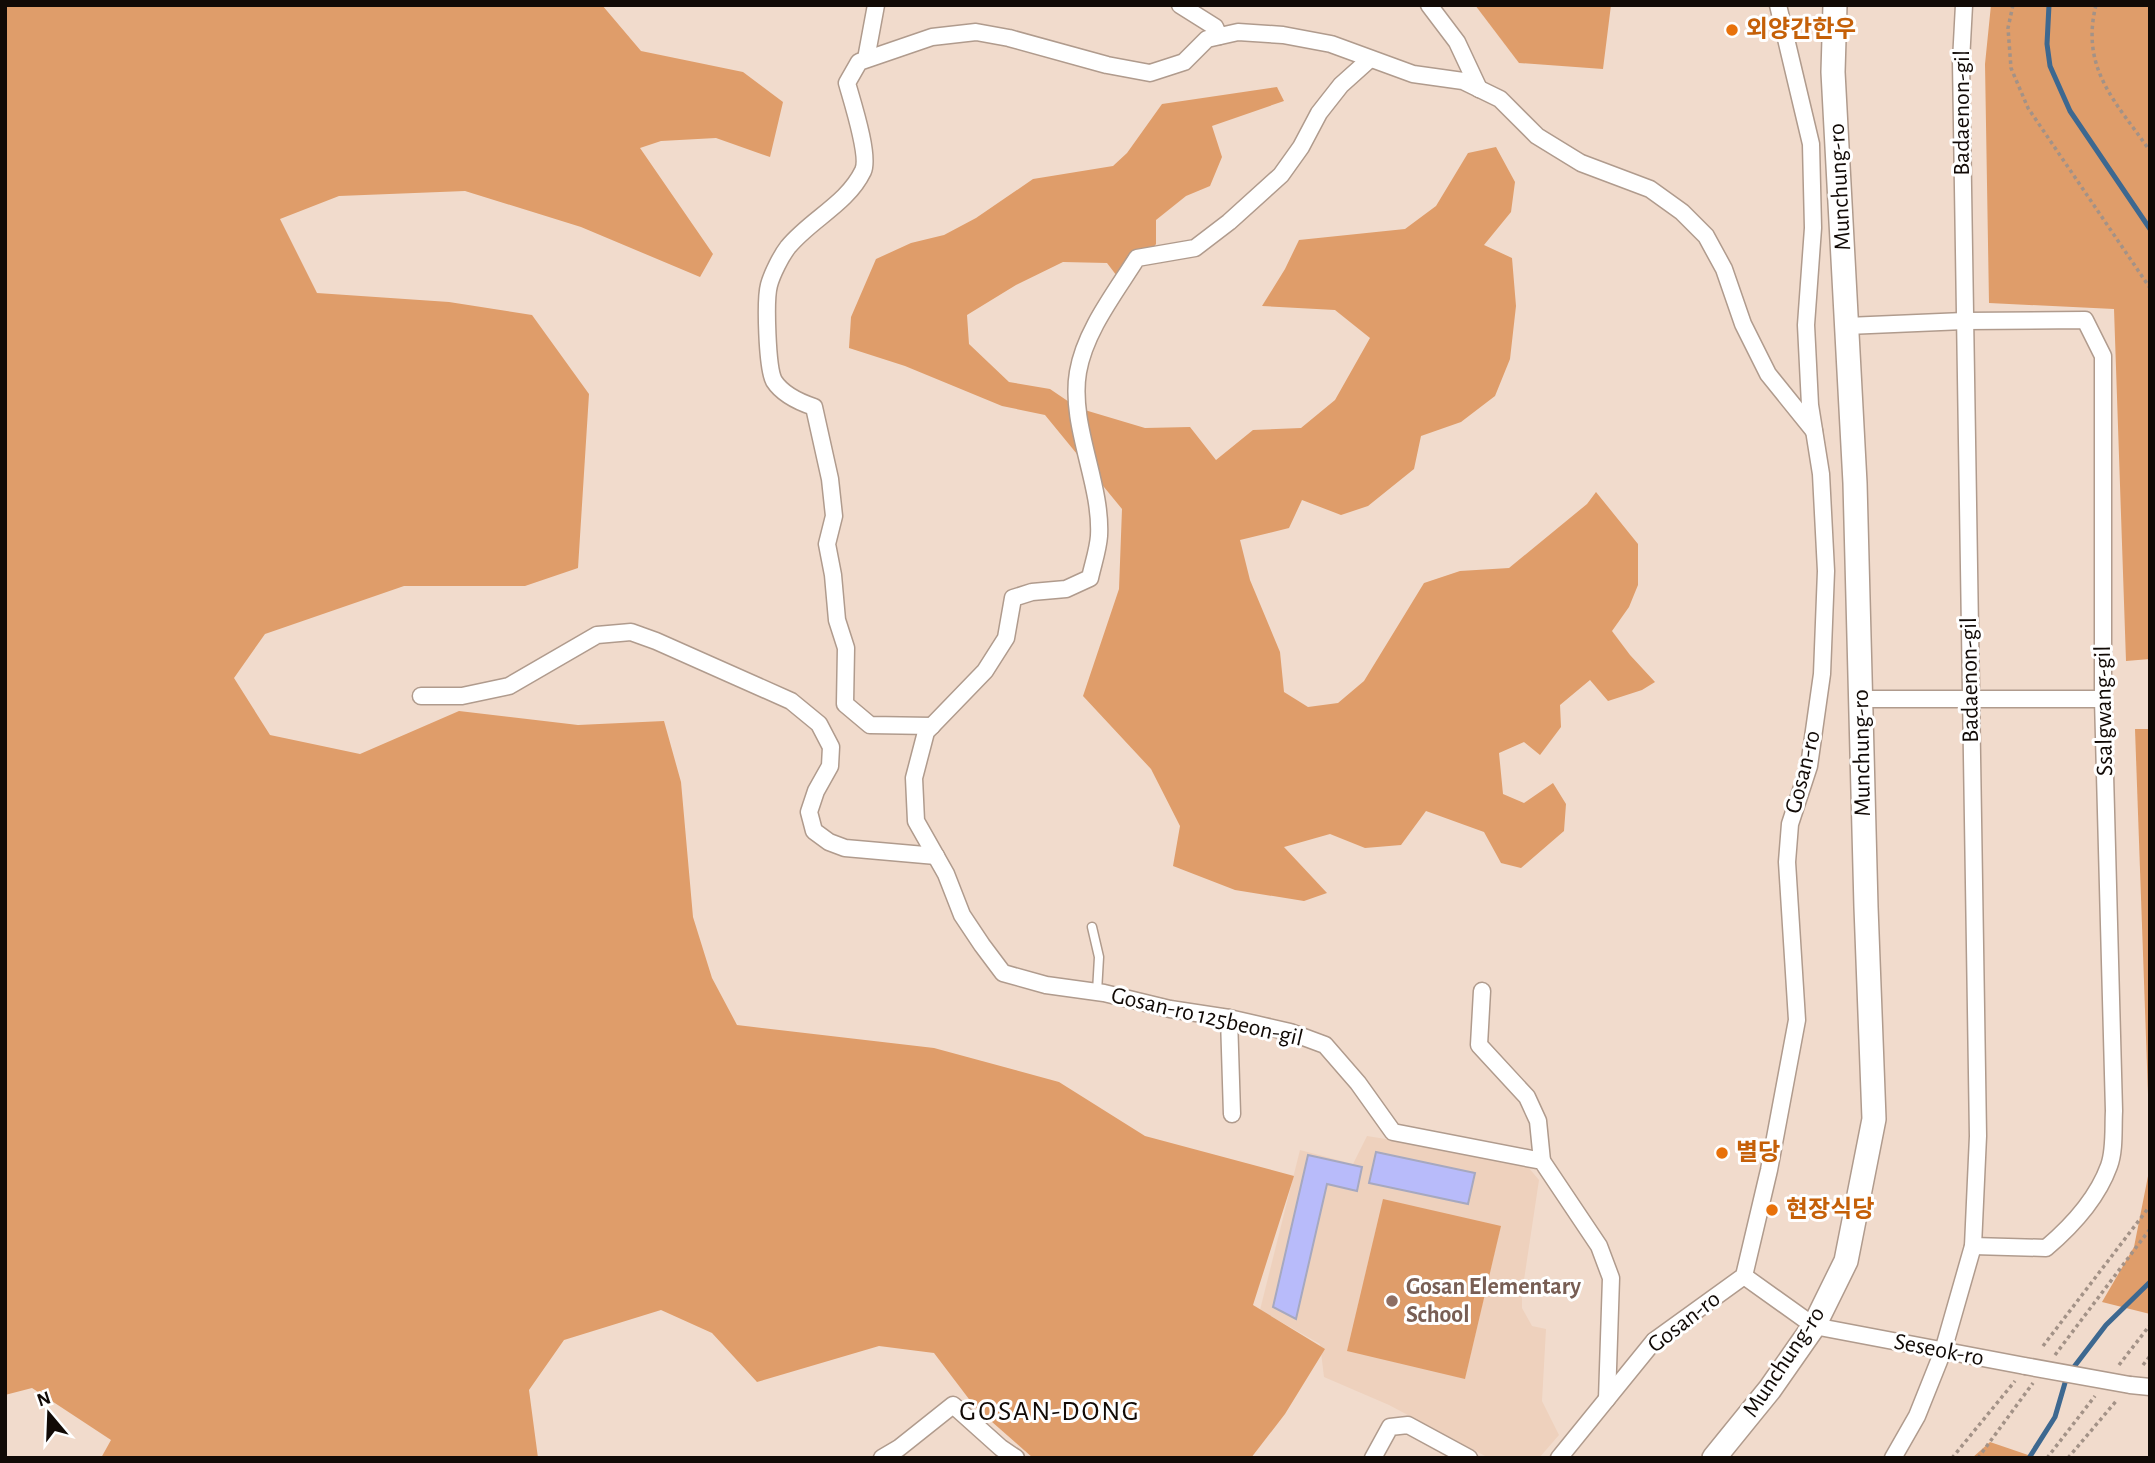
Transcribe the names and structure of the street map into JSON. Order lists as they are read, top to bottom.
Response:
{
  "streets": {
    "street": [
      "Badaenon-gil",
      "Munchung-ro",
      "Ssalgwang-gil",
      "Gosan-ro",
      "Gosan-ro 125beon-gil",
      "Seseok-ro"
    ]
  },
  "crossings": [
    ["Badaenon-gil", "Ssalgwang-gil"],
    ["Badaenon-gil", "Seseok-ro"],
    ["Munchung-ro", "Ssalgwang-gil"],
    ["Munchung-ro", "Seseok-ro"],
    ["Gosan-ro", "Seseok-ro"]
  ],
  "districts": ["GOSAN-DONG"],
  "places": [
    "외양간한우",
    "별당",
    "현장식당",
    "Gosan Elementary School"
  ],
  "north": "top"
}
